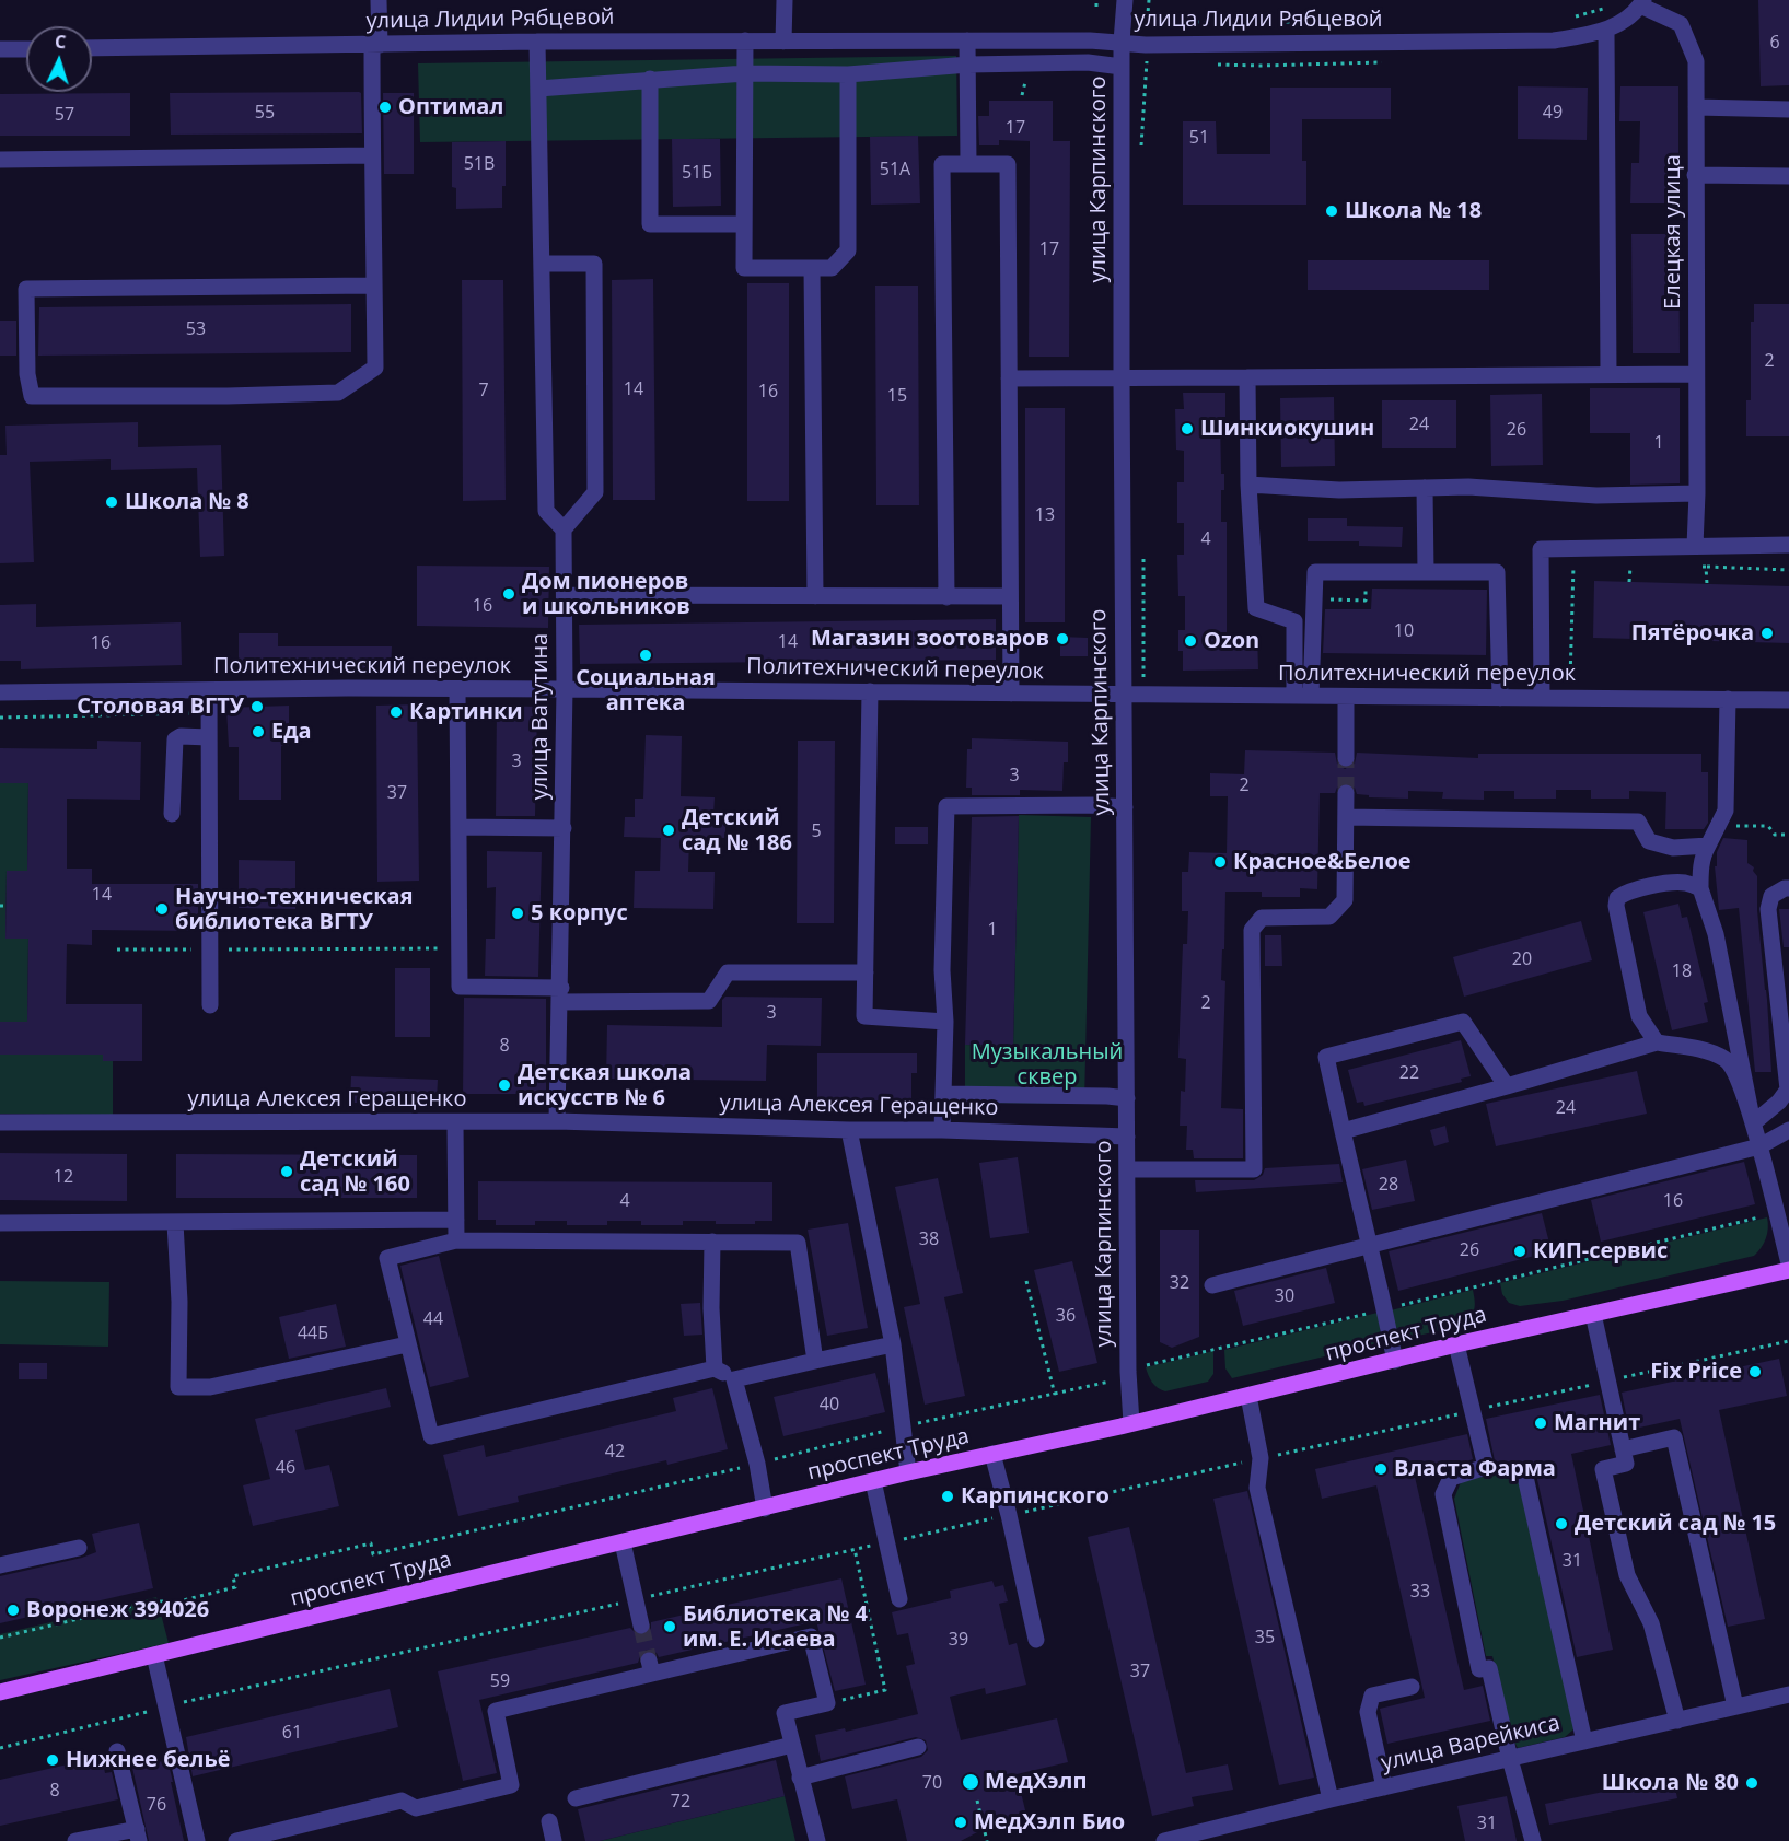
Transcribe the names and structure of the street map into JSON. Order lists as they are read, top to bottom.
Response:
{
  "streets": {
    "main road": ["проспект Труда"],
    "street": [
      "улица Лидии Рябцевой",
      "улица Карпинского",
      "Елецкая улица",
      "Политехнический переулок",
      "улица Ватутина",
      "улица Алексея Геращенко",
      "улица Варейкиса"
    ]
  },
  "crossings": [
    ["улица Лидии Рябцевой", "улица Карпинского"],
    ["улица Лидии Рябцевой", "Елецкая улица"],
    ["улица Карпинского", "Политехнический переулок"],
    ["улица Карпинского", "улица Алексея Геращенко"],
    ["улица Карпинского", "проспект Труда"],
    ["Политехнический переулок", "улица Ватутина"],
    ["улица Ватутина", "улица Алексея Геращенко"]
  ],
  "parks": ["Музыкальный сквер"],
  "places": [
    "Оптимал",
    "Школа № 18",
    "Шинкиокушин",
    "Школа № 8",
    "Дом пионеров и школьников",
    "Пятёрочка",
    "Магазин зоотоваров",
    "Ozon",
    "Социальная аптека",
    "Столовая ВГТУ",
    "Картинки",
    "Еда",
    "Детский сад № 186",
    "Красное&Белое",
    "Научно-техническая библиотека ВГТУ",
    "5 корпус",
    "Детская школа искусств № 6",
    "Детский сад № 160",
    "КИП-сервис",
    "Fix Price",
    "Магнит",
    "Власта Фарма",
    "Карпинского",
    "Детский сад № 15",
    "Воронеж 394026",
    "Библиотека № 4 им. Е. Исаева",
    "Нижнее бельё",
    "МедХэлп",
    "Школа № 80",
    "МедХэлп Био"
  ],
  "house_numbers": [
    "6",
    "55",
    "49",
    "57",
    "17",
    "51",
    "51В",
    "51А",
    "51Б",
    "17",
    "53",
    "2",
    "14",
    "7",
    "16",
    "15",
    "24",
    "26",
    "1",
    "13",
    "4",
    "16",
    "10",
    "14",
    "16",
    "3",
    "3",
    "2",
    "37",
    "5",
    "14",
    "1",
    "20",
    "18",
    "2",
    "3",
    "8",
    "22",
    "24",
    "12",
    "28",
    "4",
    "16",
    "38",
    "26",
    "32",
    "30",
    "36",
    "44",
    "44Б",
    "40",
    "42",
    "46",
    "31",
    "33",
    "35",
    "39",
    "37",
    "59",
    "61",
    "70",
    "8",
    "72",
    "76",
    "31"
  ],
  "north": "top"
}
